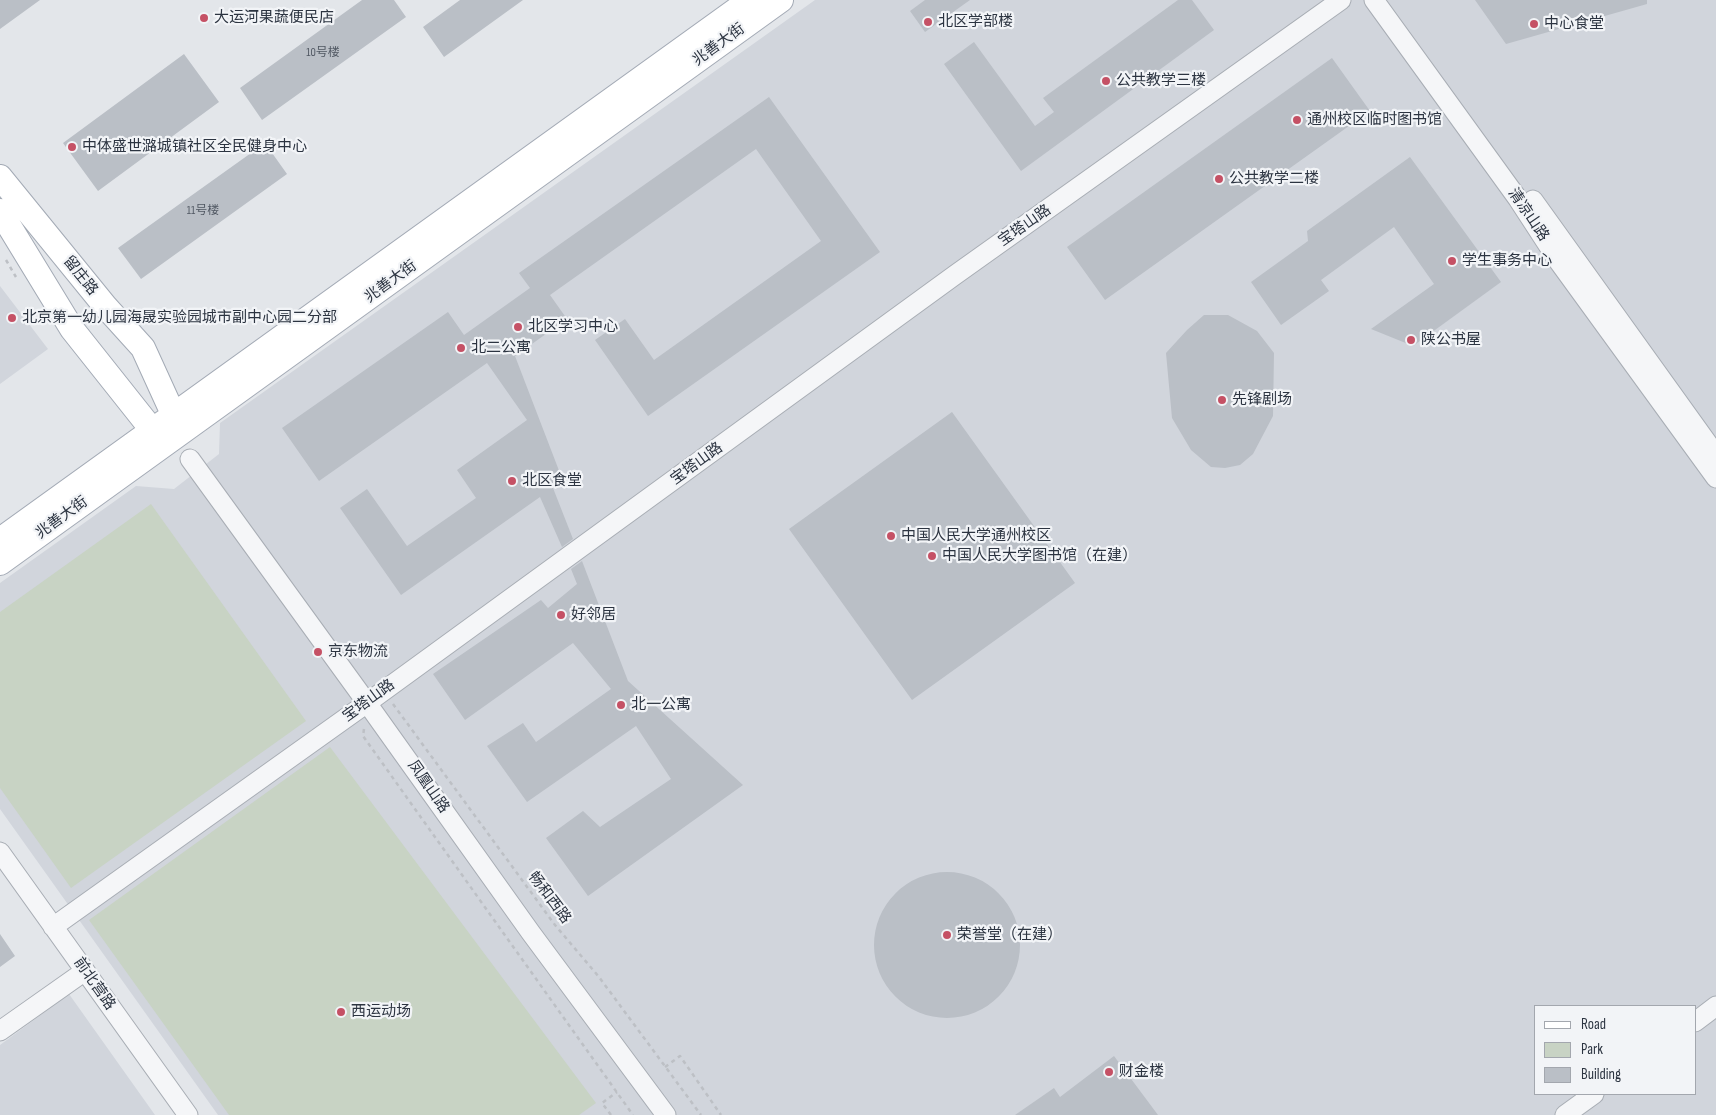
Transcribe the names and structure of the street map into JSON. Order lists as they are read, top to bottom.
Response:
{
  "streets": {
    "main road": ["兆善大街", "留庄路"],
    "street": [
      "清凉山路",
      "宝塔山路",
      "凤凰山路",
      "前北营路"
    ],
    "path": ["畅和西路"]
  },
  "crossings": [
    ["兆善大街", "留庄路"],
    ["宝塔山路", "凤凰山路"],
    ["宝塔山路", "畅和西路"],
    ["宝塔山路", "前北营路"]
  ],
  "places": [
    "大运河果蔬便民店",
    "北区学部楼",
    "中心食堂",
    "公共教学三楼",
    "通州校区临时图书馆",
    "中体盛世潞城镇社区全民健身中心",
    "公共教学二楼",
    "学生事务中心",
    "北京第一幼儿园海晟实验园城市副中心园二分部",
    "北区学习中心",
    "陕公书屋",
    "北二公寓",
    "先锋剧场",
    "北区食堂",
    "中国人民大学通州校区",
    "中国人民大学图书馆（在建）",
    "好邻居",
    "京东物流",
    "北一公寓",
    "荣誉堂（在建）",
    "西运动场",
    "财金楼"
  ],
  "house_numbers": ["10号楼", "11号楼"],
  "legend": ["Road", "Park", "Building"]
}
